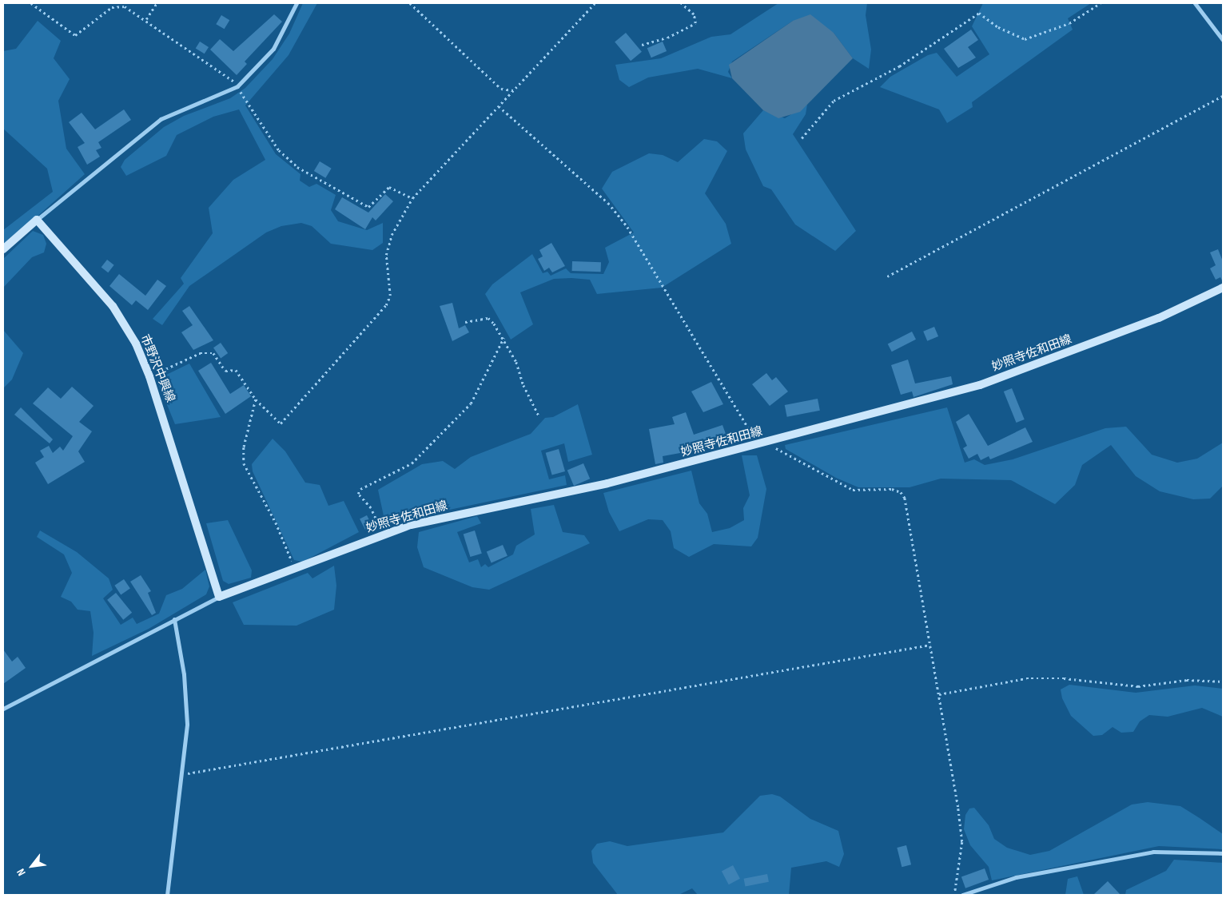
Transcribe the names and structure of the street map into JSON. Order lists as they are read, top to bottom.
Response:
{
  "streets": {
    "main road": ["妙照寺佐和田線", "市野沢中興線"]
  },
  "crossings": [
    ["妙照寺佐和田線", "市野沢中興線"]
  ],
  "north": "bottom left"
}
